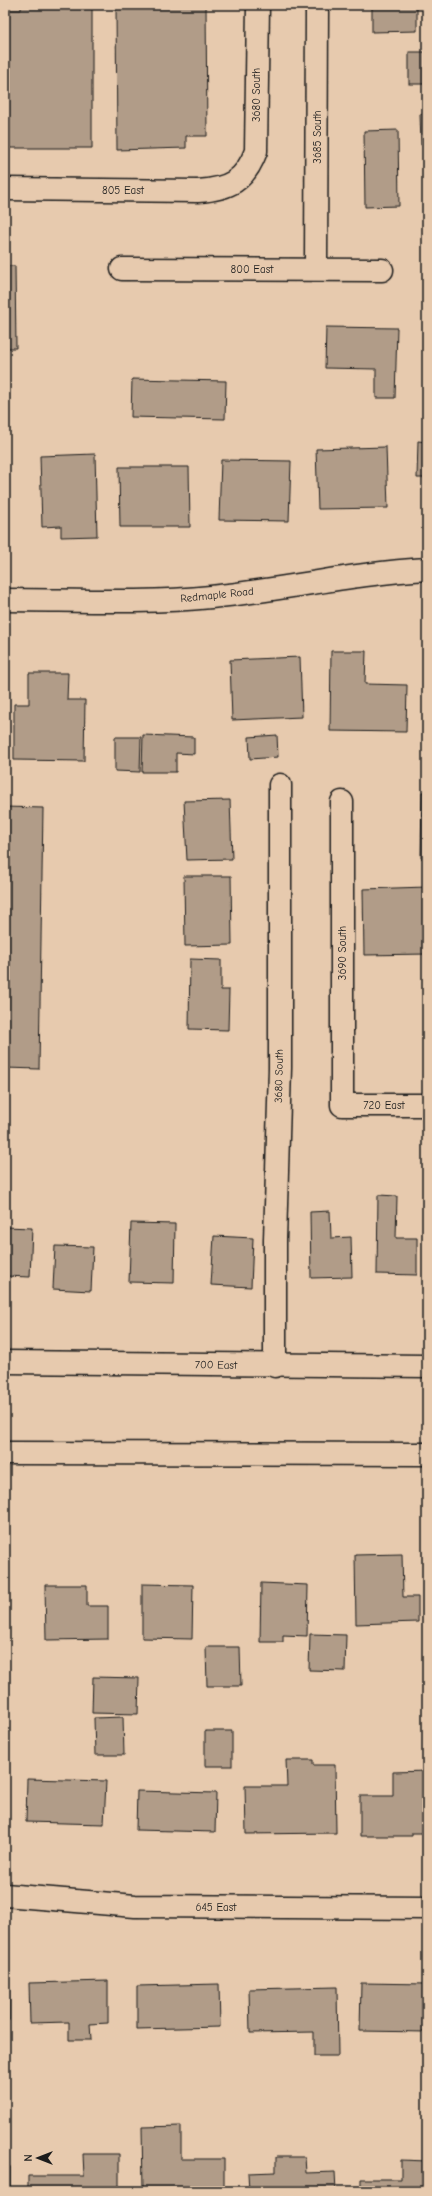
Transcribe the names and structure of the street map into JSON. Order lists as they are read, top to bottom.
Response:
{
  "streets": {
    "street": [
      "3680 South",
      "3685 South",
      "805 East",
      "800 East",
      "Redmaple Road",
      "3690 South",
      "720 East",
      "700 East",
      "645 East"
    ]
  },
  "crossings": [
    ["3680 South", "805 East"],
    ["3680 South", "700 East"],
    ["3685 South", "800 East"],
    ["3690 South", "720 East"]
  ],
  "north": "left"
}
